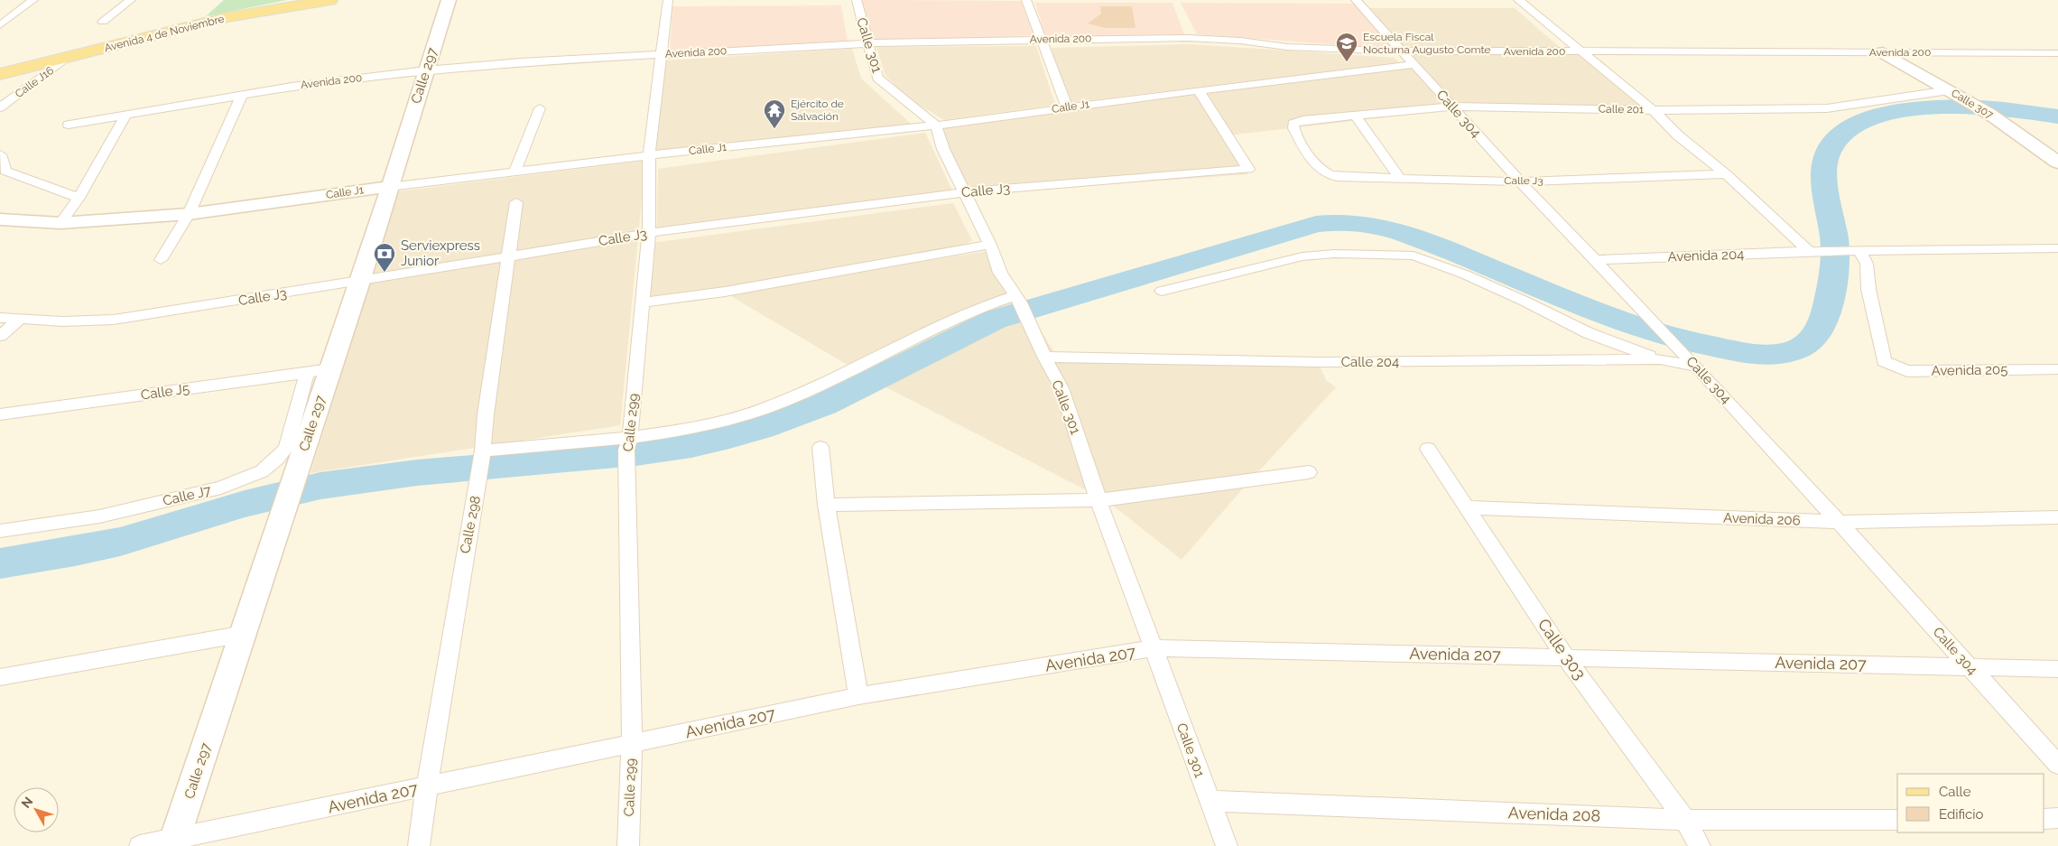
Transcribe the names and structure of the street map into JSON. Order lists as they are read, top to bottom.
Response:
{
  "streets": {
    "main road": ["Avenida 4 de Noviembre"],
    "street": [
      "Avenida 200",
      "Calle 301",
      "Calle 297",
      "Calle J16",
      "Calle 307",
      "Calle J1",
      "Calle 201",
      "Calle 304",
      "Calle J3",
      "Avenida 204",
      "Calle 204",
      "Avenida 205",
      "Calle J5",
      "Calle 299",
      "Calle J7",
      "Avenida 206",
      "Calle 298",
      "Calle 303",
      "Avenida 207",
      "Avenida 208"
    ]
  },
  "crossings": [
    ["Avenida 4 de Noviembre", "Calle J16"],
    ["Avenida 200", "Calle 301"],
    ["Avenida 200", "Calle 297"],
    ["Avenida 200", "Calle 307"],
    ["Avenida 200", "Calle 304"],
    ["Avenida 200", "Calle 299"],
    ["Calle 301", "Calle J1"],
    ["Calle 301", "Calle J3"],
    ["Calle 301", "Calle 204"],
    ["Calle 301", "Avenida 207"],
    ["Calle 301", "Avenida 208"],
    ["Calle 297", "Calle J1"],
    ["Calle 297", "Calle J3"],
    ["Calle 297", "Calle J5"],
    ["Calle 297", "Avenida 207"],
    ["Calle 307", "Calle 201"],
    ["Calle J1", "Calle 304"],
    ["Calle J1", "Calle J3"],
    ["Calle J1", "Calle 299"],
    ["Calle 201", "Calle 304"],
    ["Calle 201", "Calle J3"],
    ["Calle 304", "Calle J3"],
    ["Calle 304", "Avenida 204"],
    ["Calle 304", "Calle 204"],
    ["Calle 304", "Avenida 206"],
    ["Calle 304", "Avenida 207"],
    ["Calle J3", "Calle 299"],
    ["Calle J3", "Calle 298"],
    ["Avenida 204", "Avenida 205"],
    ["Calle J5", "Calle J7"],
    ["Calle 299", "Avenida 207"],
    ["Avenida 206", "Calle 303"],
    ["Calle 298", "Avenida 207"],
    ["Calle 303", "Avenida 207"],
    ["Calle 303", "Avenida 208"]
  ],
  "places": {
    "school or university": ["Escuela Fiscal Nocturna Augusto Comte"],
    "temple": ["Ejército de Salvación"],
    "bank": ["Serviexpress Junior"]
  },
  "legend": ["Calle", "Edificio"],
  "north": "top left"
}
